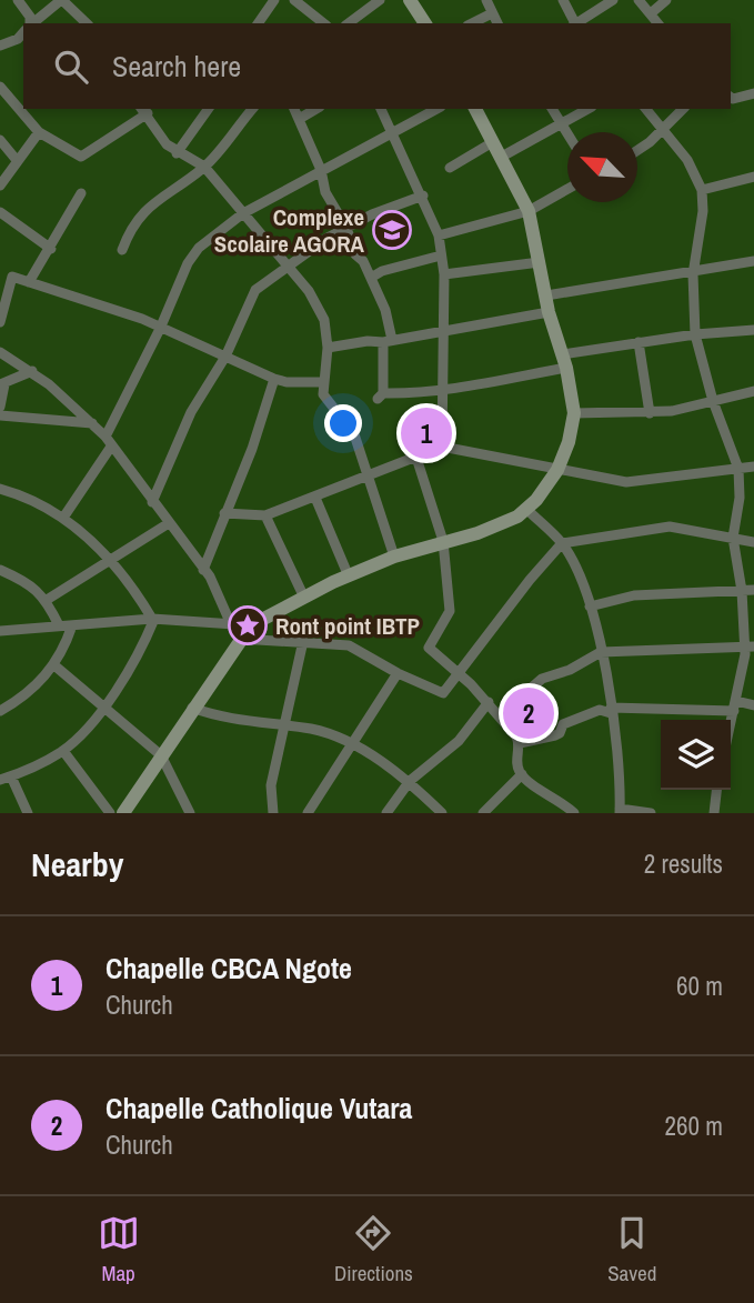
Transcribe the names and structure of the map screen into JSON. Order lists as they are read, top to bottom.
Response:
{
  "places": {
    "school or university": ["Complexe Scolaire AGORA"],
    "place": ["Ront point IBTP"]
  },
  "north": "top left",
  "page": {
    "search": "Search here",
    "pins": ["1", "2"],
    "heading": ["Nearby", "2 results"],
    "list": [
      {
        "mark": "1",
        "name": "Chapelle CBCA Ngote",
        "note": "Church",
        "value": "60 m"
      },
      {
        "mark": "2",
        "name": "Chapelle Catholique Vutara",
        "note": "Church",
        "value": "260 m"
      }
    ],
    "nav": ["Map", "Directions", "Saved"]
  }
}
